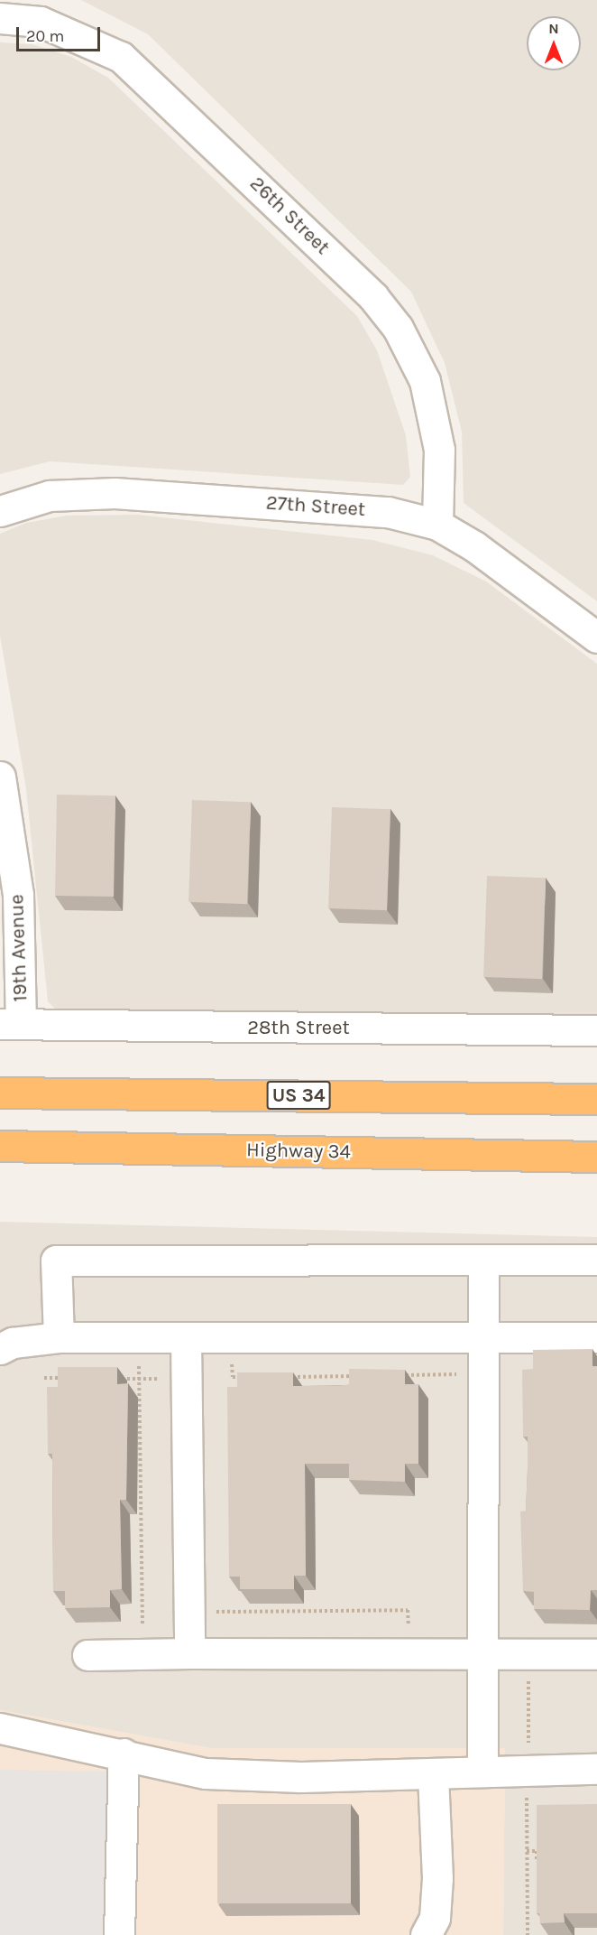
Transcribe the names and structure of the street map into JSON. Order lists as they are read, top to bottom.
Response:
{
  "streets": {
    "highway": ["US 34", "Highway 34"],
    "street": [
      "26th Street",
      "27th Street",
      "19th Avenue",
      "28th Street"
    ]
  },
  "crossings": [
    ["26th Street", "27th Street"],
    ["19th Avenue", "28th Street"]
  ],
  "scale_bar": "20 m",
  "north": "top"
}
